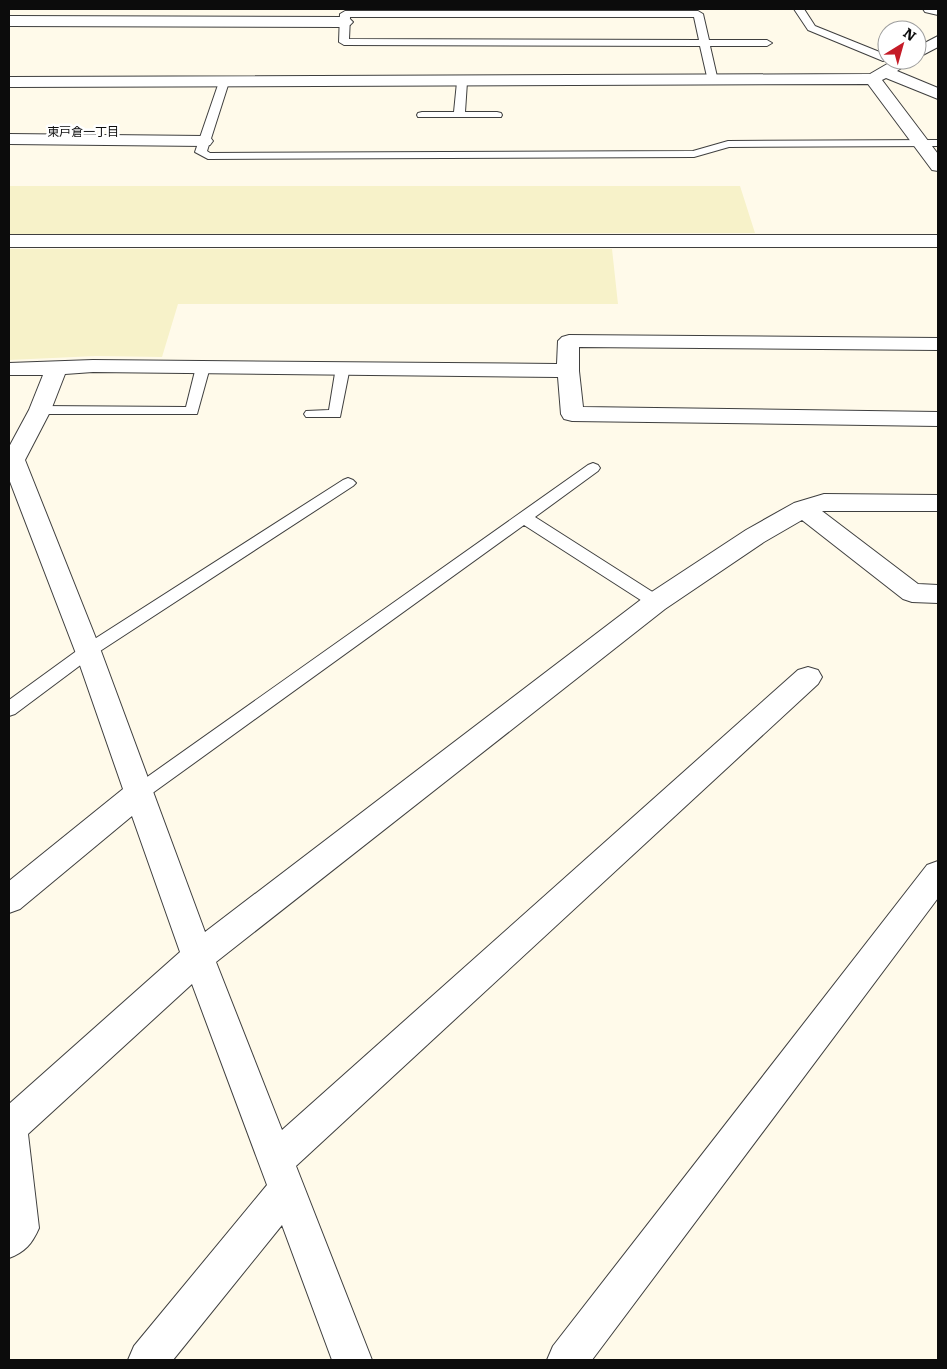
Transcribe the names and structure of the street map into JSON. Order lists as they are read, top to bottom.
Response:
{
  "districts": ["東戸倉一丁目"],
  "north": "top right"
}
